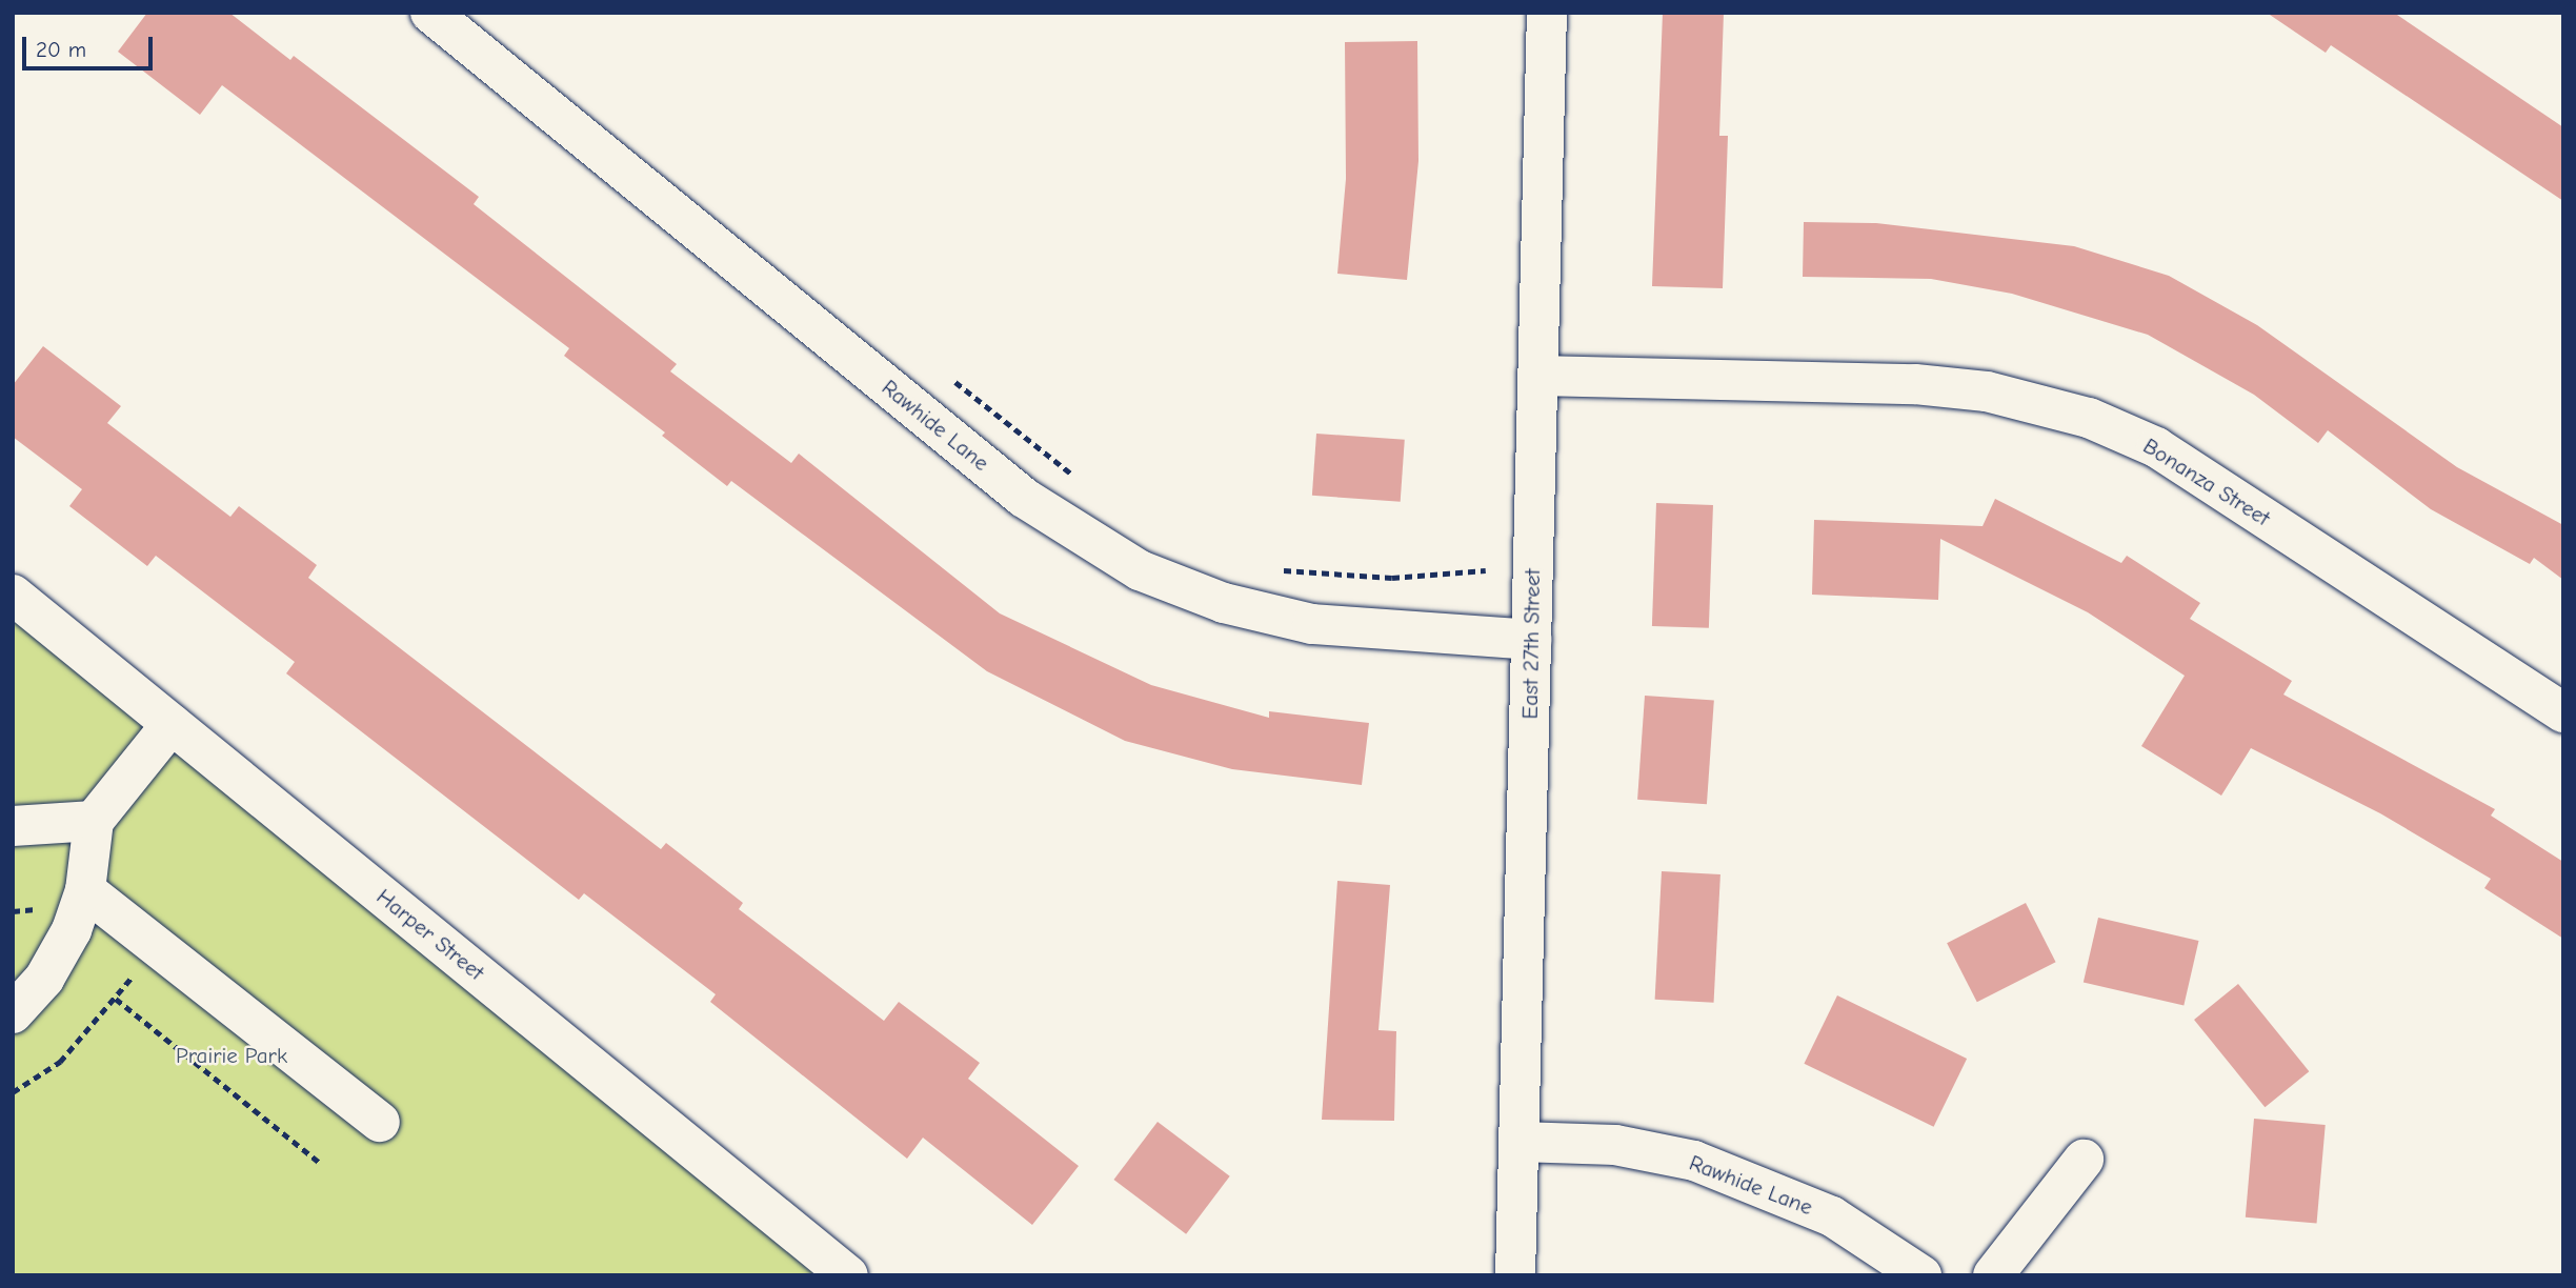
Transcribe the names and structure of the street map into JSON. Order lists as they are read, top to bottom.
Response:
{
  "streets": {
    "street": [
      "Rawhide Lane",
      "Bonanza Street",
      "East 27th Street",
      "Harper Street"
    ]
  },
  "crossings": [
    ["Rawhide Lane", "East 27th Street"],
    ["Bonanza Street", "East 27th Street"]
  ],
  "parks": ["Prairie Park"],
  "scale_bar": "20 m"
}
